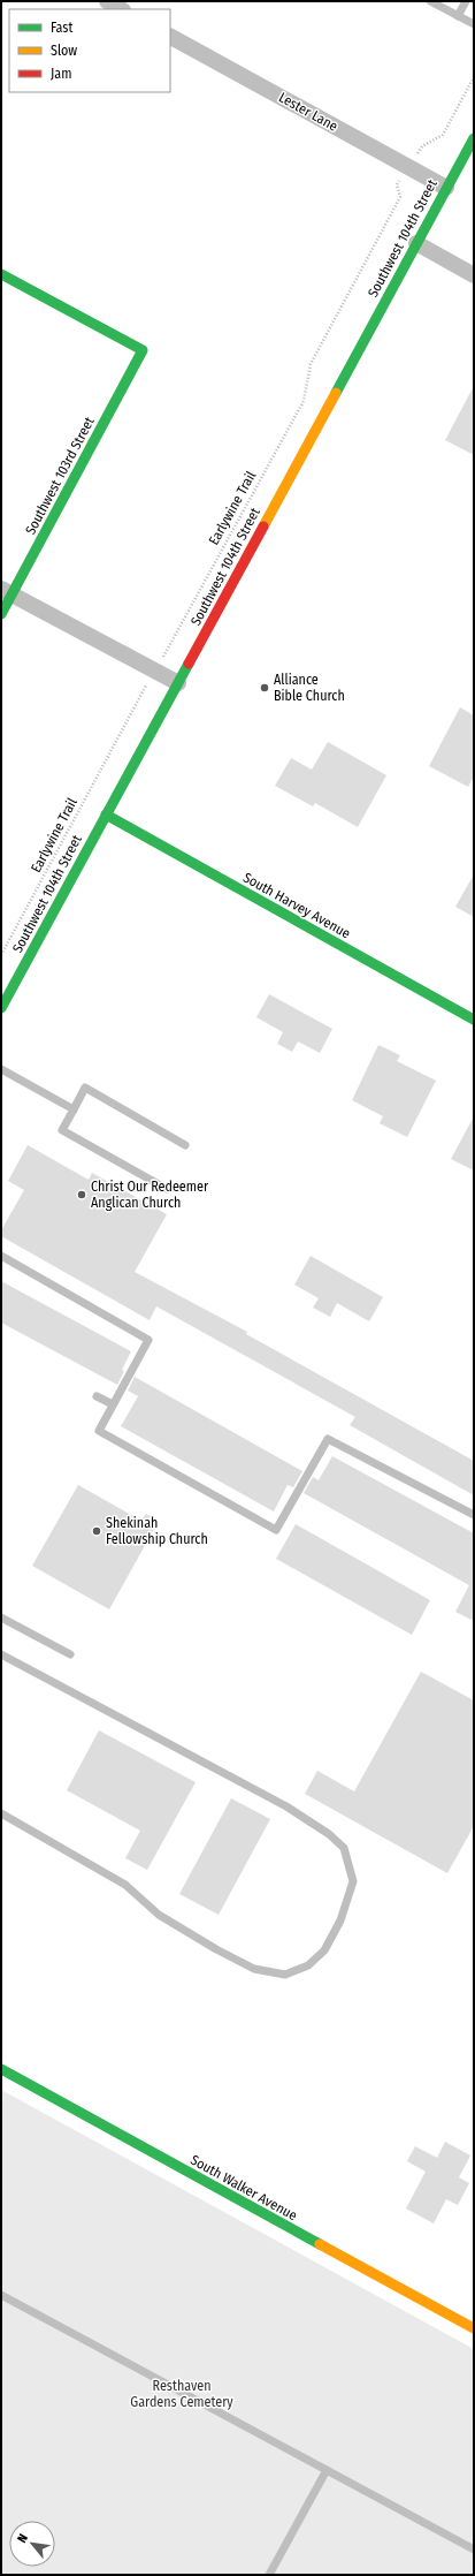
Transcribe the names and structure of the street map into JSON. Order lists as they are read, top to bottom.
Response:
{
  "streets": {
    "street": [
      "Lester Lane",
      "Southwest 104th Street",
      "Southwest 103rd Street",
      "South Harvey Avenue",
      "South Walker Avenue"
    ],
    "path": ["Earlywine Trail"]
  },
  "crossings": [
    ["Lester Lane", "Southwest 104th Street"],
    ["Lester Lane", "Earlywine Trail"],
    ["Southwest 104th Street", "South Harvey Avenue"]
  ],
  "parks": ["Resthaven Gardens Cemetery"],
  "places": ["Alliance Bible Church", "Christ Our Redeemer Anglican Church", "Shekinah Fellowship Church"],
  "legend": ["Fast", "Slow", "Jam"],
  "north": "top left"
}
